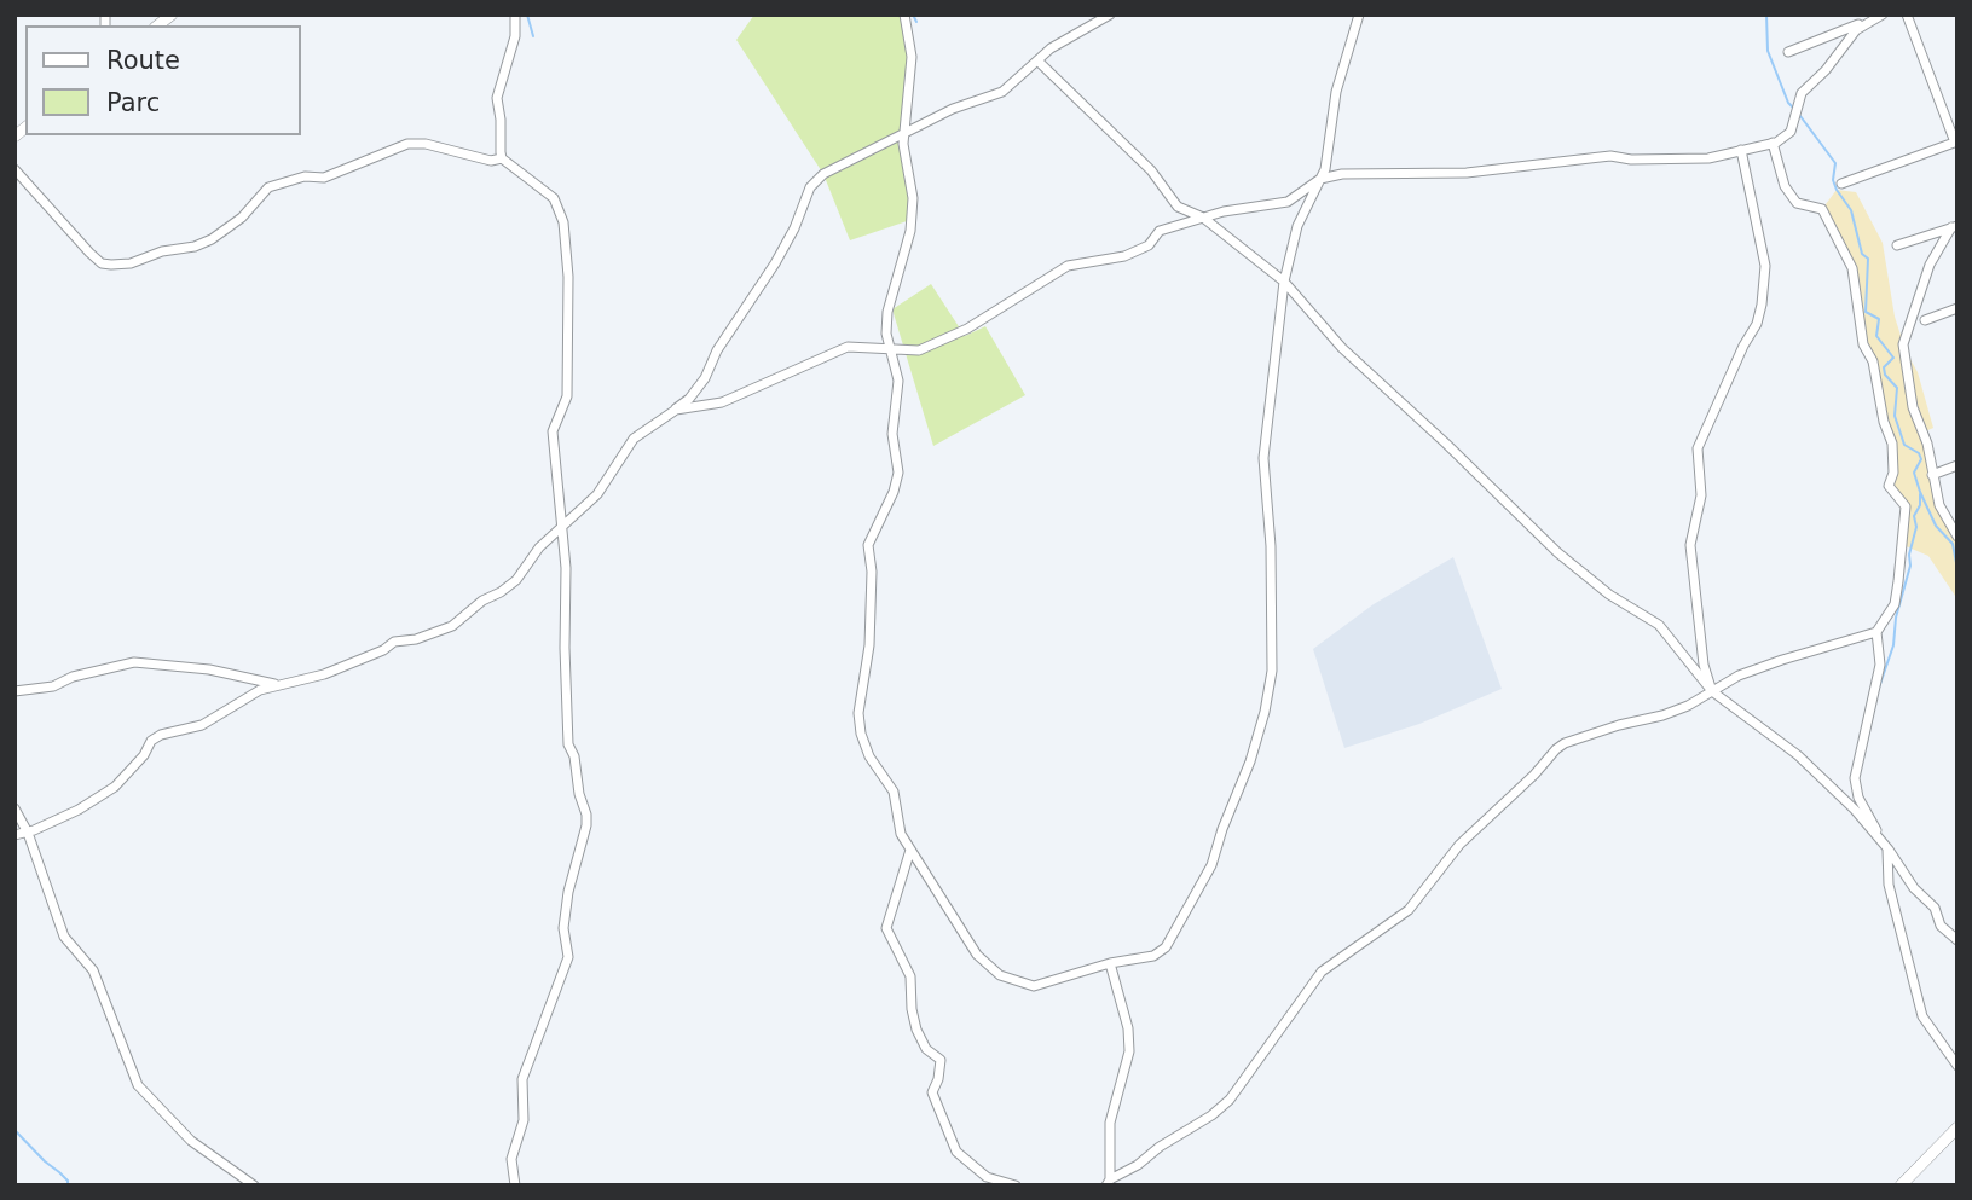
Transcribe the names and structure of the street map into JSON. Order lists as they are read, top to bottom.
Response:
{
  "legend": ["Route", "Parc"]
}
